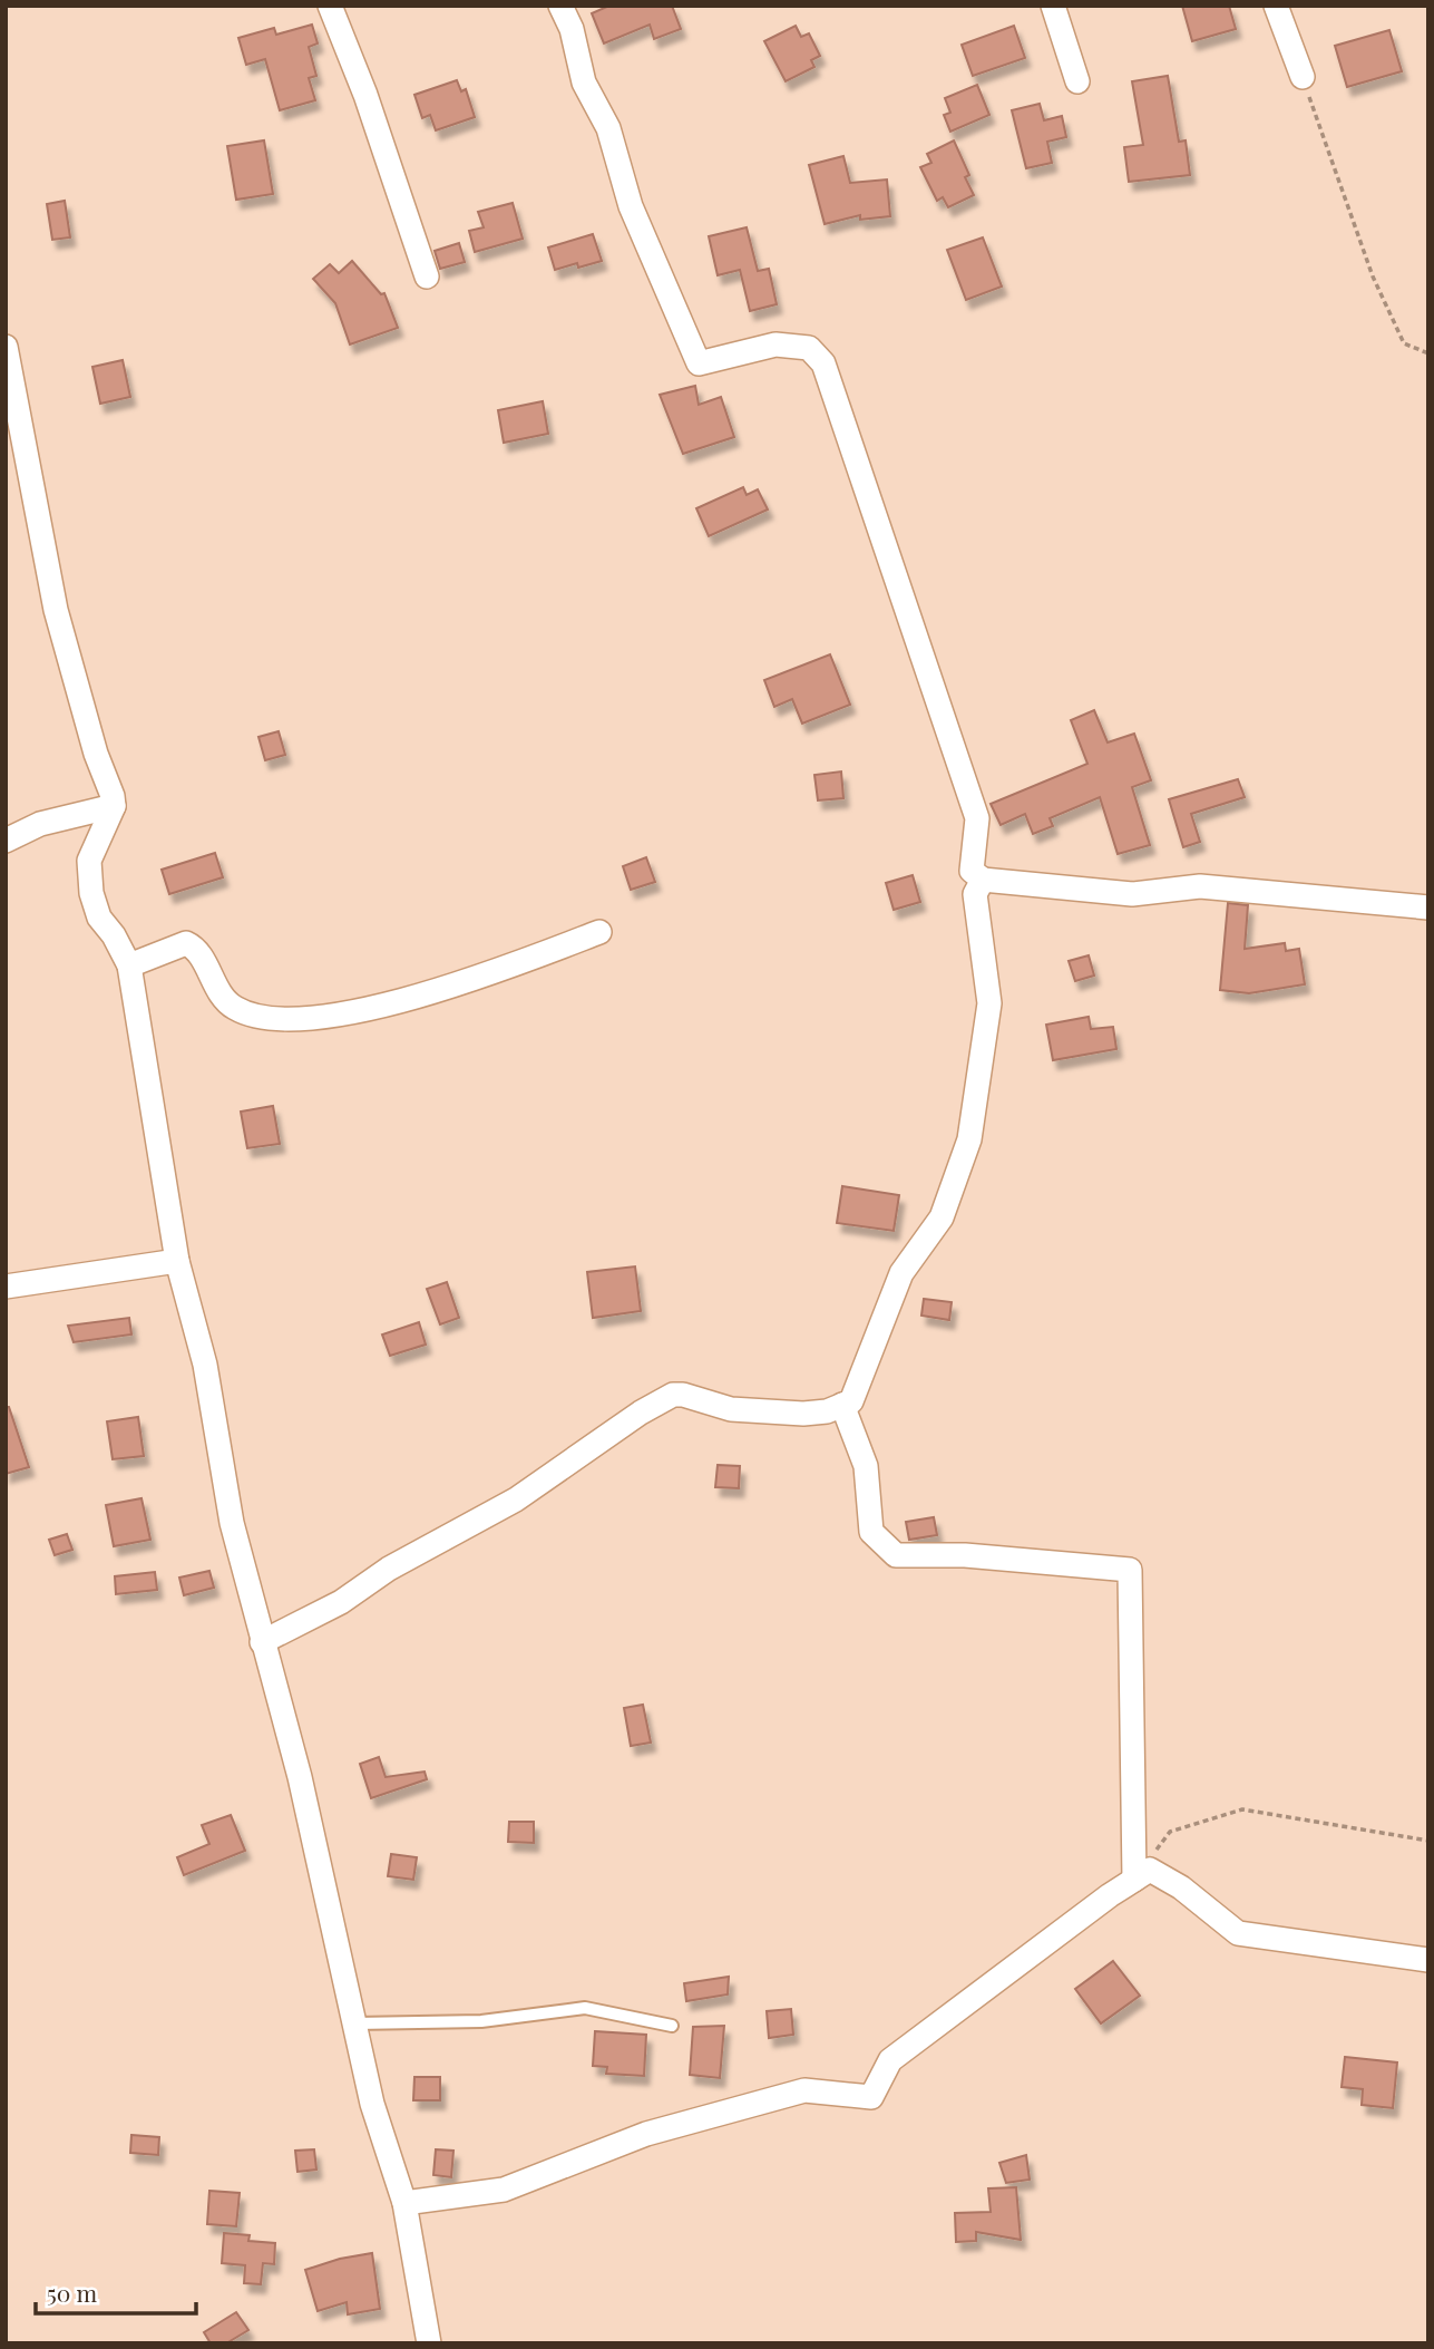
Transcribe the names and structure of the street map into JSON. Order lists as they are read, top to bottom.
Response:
{
  "scale_bar": "50 m"
}
